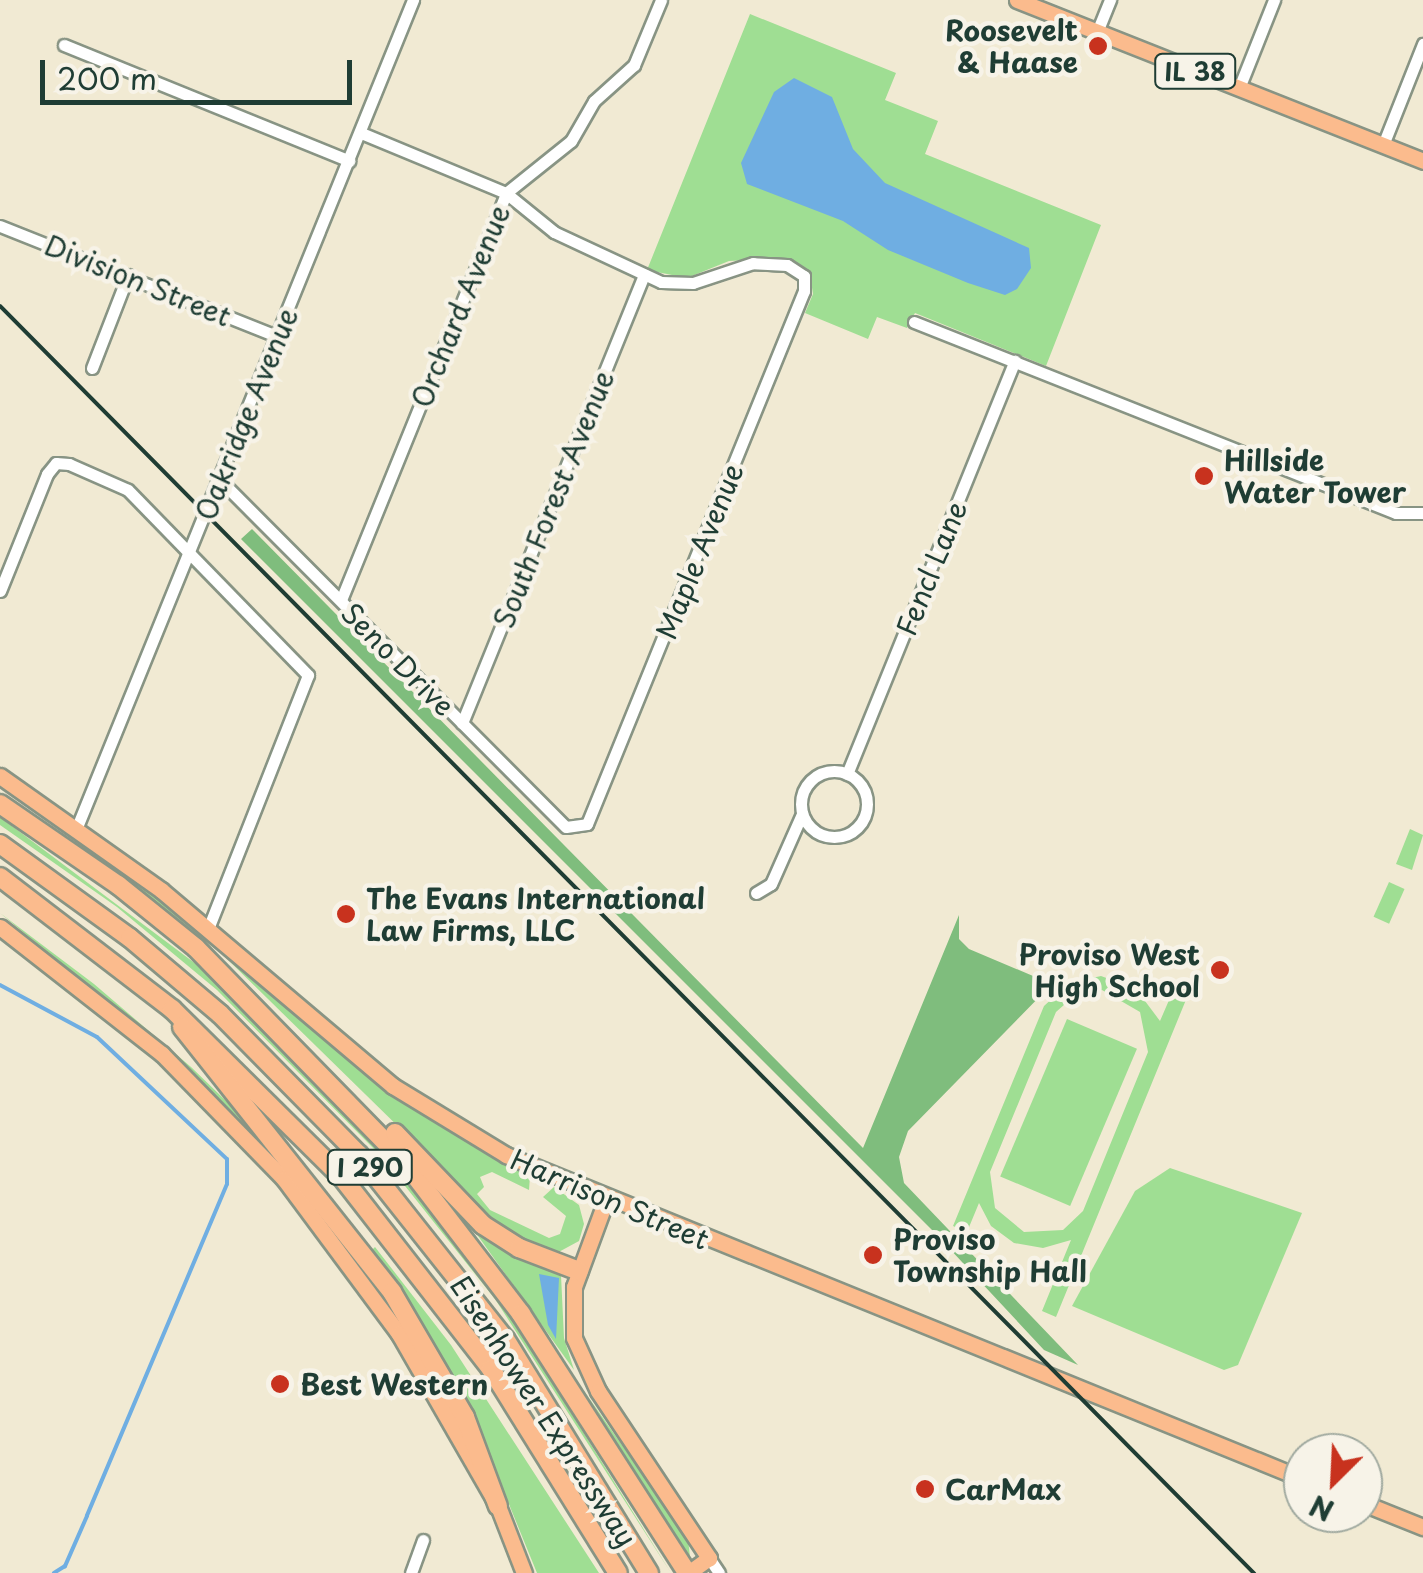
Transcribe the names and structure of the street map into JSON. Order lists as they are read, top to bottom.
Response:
{
  "streets": {
    "highway": ["I 290", "Eisenhower Expressway"],
    "main road": ["IL 38", "Harrison Street"],
    "street": [
      "Division Street",
      "Orchard Avenue",
      "Oakridge Avenue",
      "South Forest Avenue",
      "Maple Avenue",
      "Fencl Lane",
      "Seno Drive"
    ]
  },
  "crossings": [
    ["Division Street", "Oakridge Avenue"],
    ["Orchard Avenue", "Seno Drive"],
    ["Oakridge Avenue", "Seno Drive"],
    ["Oakridge Avenue", "Harrison Street"],
    ["South Forest Avenue", "Maple Avenue"],
    ["South Forest Avenue", "Seno Drive"],
    ["Maple Avenue", "Seno Drive"]
  ],
  "places": [
    "Roosevelt & Haase",
    "Hillside Water Tower",
    "The Evans International Law Firms, LLC",
    "Proviso West High School",
    "Proviso Township Hall",
    "Best Western",
    "CarMax"
  ],
  "scale_bar": "200 m",
  "north": "bottom left"
}
